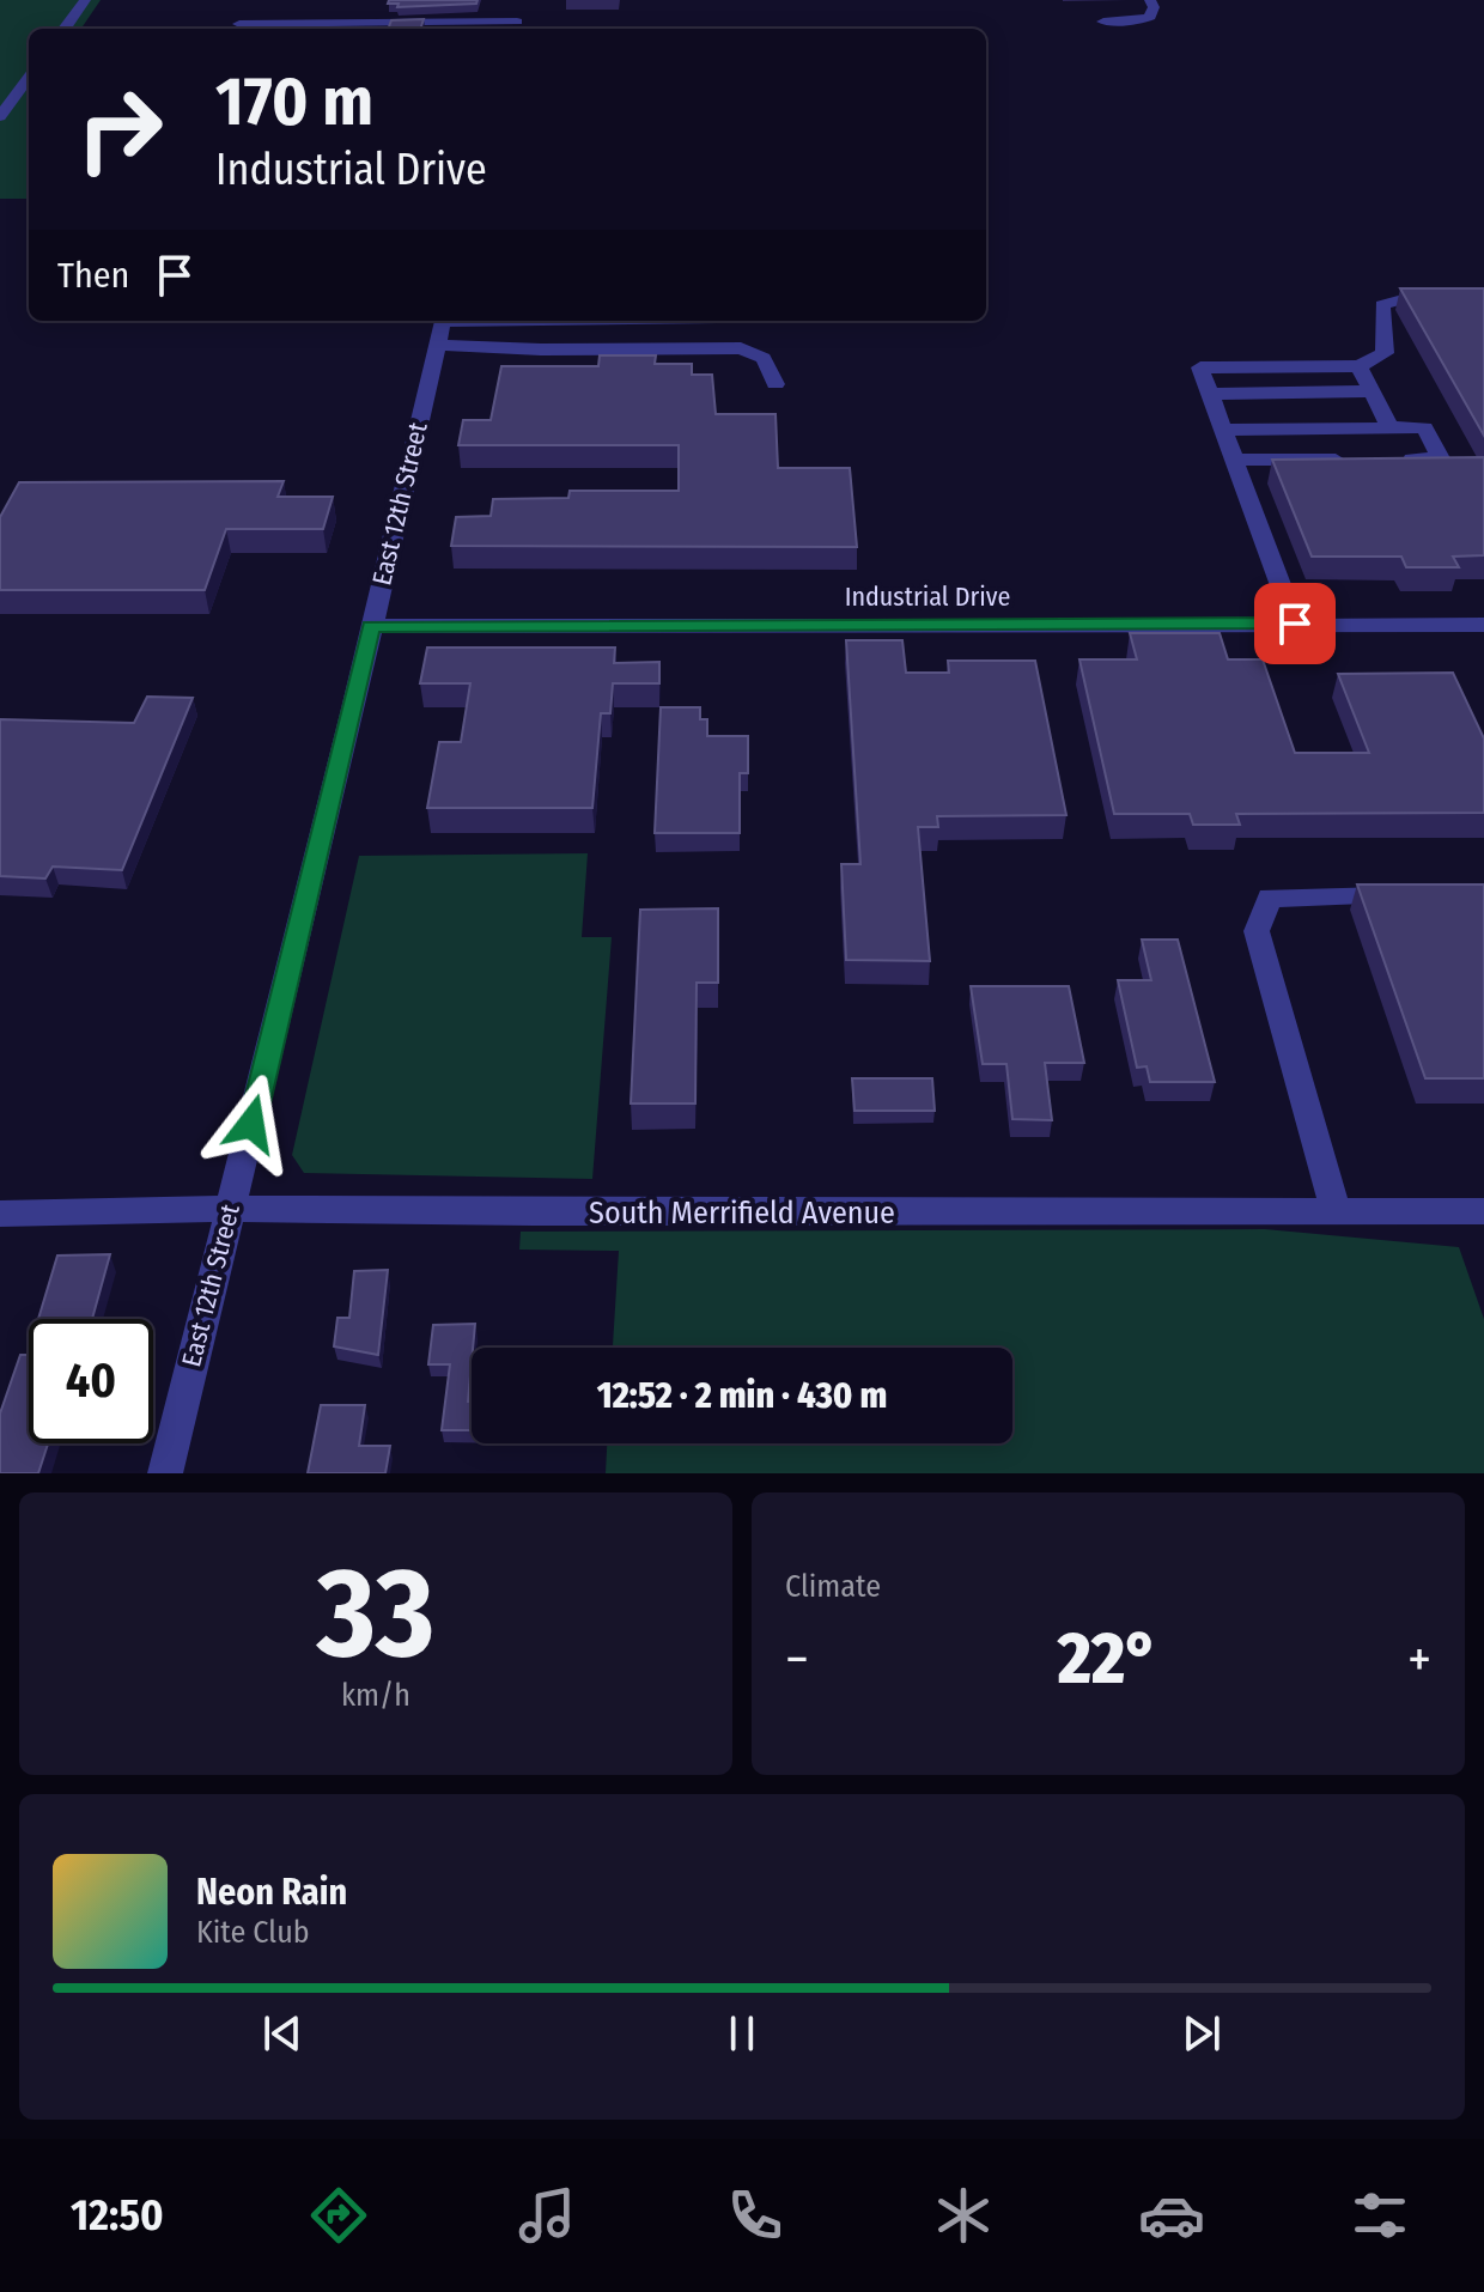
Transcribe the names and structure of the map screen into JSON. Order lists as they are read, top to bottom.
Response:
{
  "streets": {
    "street": ["East 12th Street", "Industrial Drive", "South Merrifield Avenue"]
  },
  "crossings": [
    ["East 12th Street", "Industrial Drive"],
    ["East 12th Street", "South Merrifield Avenue"]
  ],
  "page": {
    "turn": ["170 m", "Industrial Drive"],
    "then": "Then",
    "limit": "40",
    "trip": "12:52 · 2 min · 430 m",
    "tile": [
      ["33", "km/h"],
      "Climate"
    ],
    "heat": ["−", "22°", "+"],
    "song": ["Neon Rain", "Kite Club"],
    "tabs": "12:50"
  }
}
